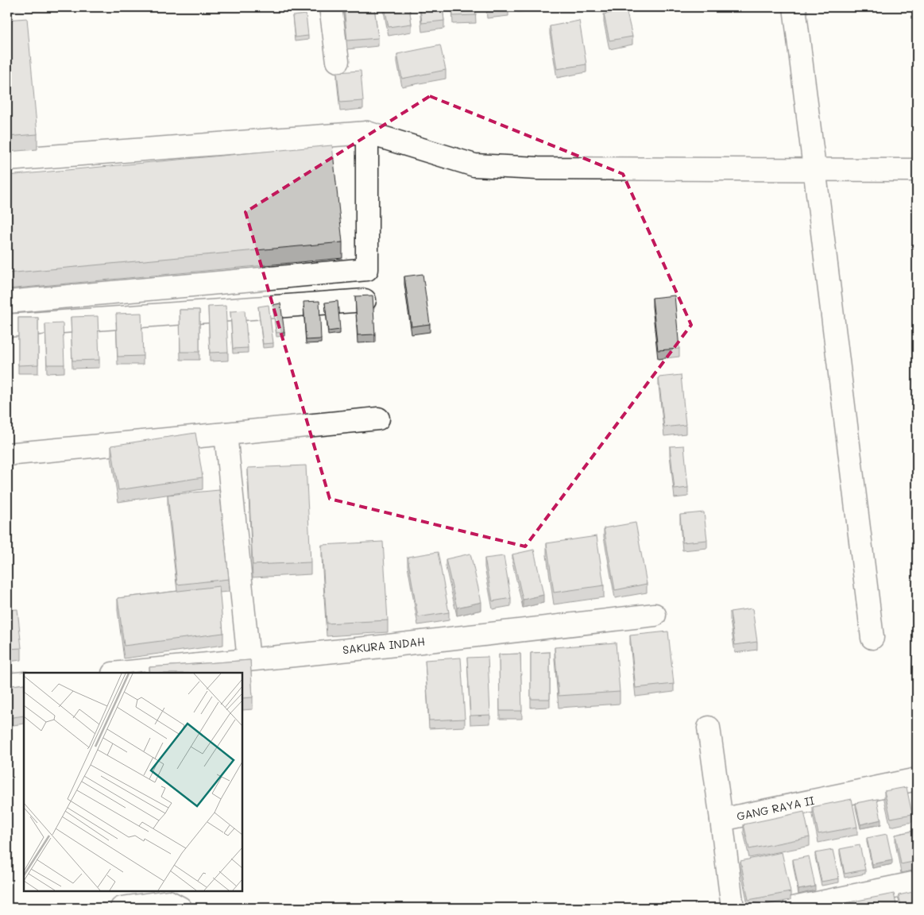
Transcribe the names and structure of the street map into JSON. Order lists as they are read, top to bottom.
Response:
{
  "streets": {
    "street": ["SAKURA INDAH", "GANG RAYA II"]
  }
}
